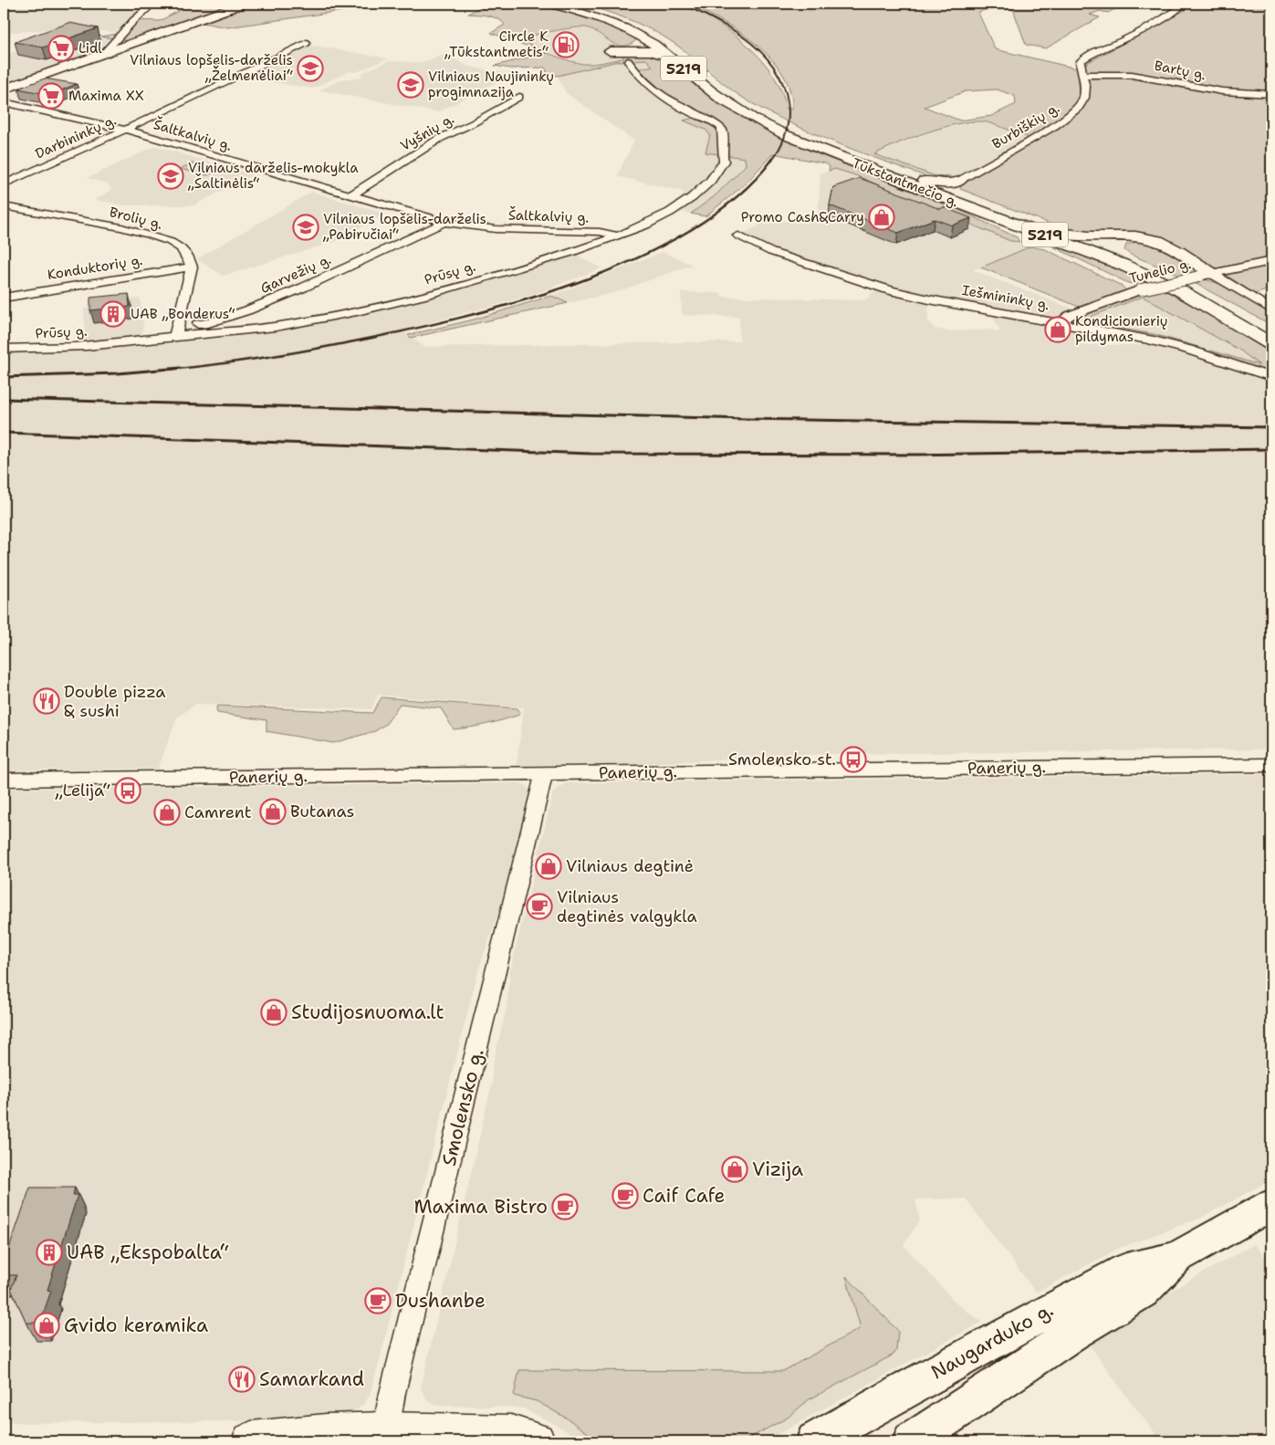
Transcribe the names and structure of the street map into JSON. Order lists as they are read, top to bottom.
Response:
{
  "streets": {
    "main road": ["5219", "Tūkstantmečio g.", "Naugarduko g."],
    "street": [
      "Bartų g.",
      "Burbiškių g.",
      "Vyšnių g.",
      "Šaltkalvių g.",
      "Darbininkų g.",
      "Brolių g.",
      "Konduktorių g.",
      "Tunelio g.",
      "Prūsų g.",
      "Garvežių g.",
      "Iešmininkų g.",
      "Panerių g.",
      "Smolensko g."
    ]
  },
  "crossings": [
    ["Bartų g.", "Burbiškių g."],
    ["Burbiškių g.", "Tūkstantmečio g."],
    ["Vyšnių g.", "Šaltkalvių g."],
    ["Šaltkalvių g.", "Darbininkų g."],
    ["Šaltkalvių g.", "Prūsų g."],
    ["Šaltkalvių g.", "Garvežių g."],
    ["Brolių g.", "Konduktorių g."],
    ["Tunelio g.", "Iešmininkų g."],
    ["Prūsų g.", "Garvežių g."],
    ["Panerių g.", "Smolensko g."]
  ],
  "places": {
    "fuel station": ["Circle K „Tūkstantmetis“"],
    "supermarket": ["Lidl", "Maxima XX"],
    "school or university": [
      "Vilniaus lopšelis-darželis „Želmenėliai“",
      "Vilniaus Naujininkų progimnazija",
      "Vilniaus darželis-mokykla „Šaltinėlis“",
      "Vilniaus lopšelis-darželis „Pabiručiai“"
    ],
    "shop": [
      "Promo Cash&Carry",
      "Kondicionierių pildymas",
      "Butanas",
      "Camrent",
      "Vilniaus degtinė",
      "Studijosnuoma.lt",
      "Vizija",
      "Gvido keramika"
    ],
    "building": ["UAB „Bonderus“", "UAB „Ekspobalta“"],
    "restaurant": ["Double pizza & sushi", "Samarkand"],
    "bus stop": ["Smolensko st.", "„Lelija“"],
    "cafe": [
      "Vilniaus degtinės valgykla",
      "Caif Cafe",
      "Maxima Bistro",
      "Dushanbe"
    ]
  }
}
